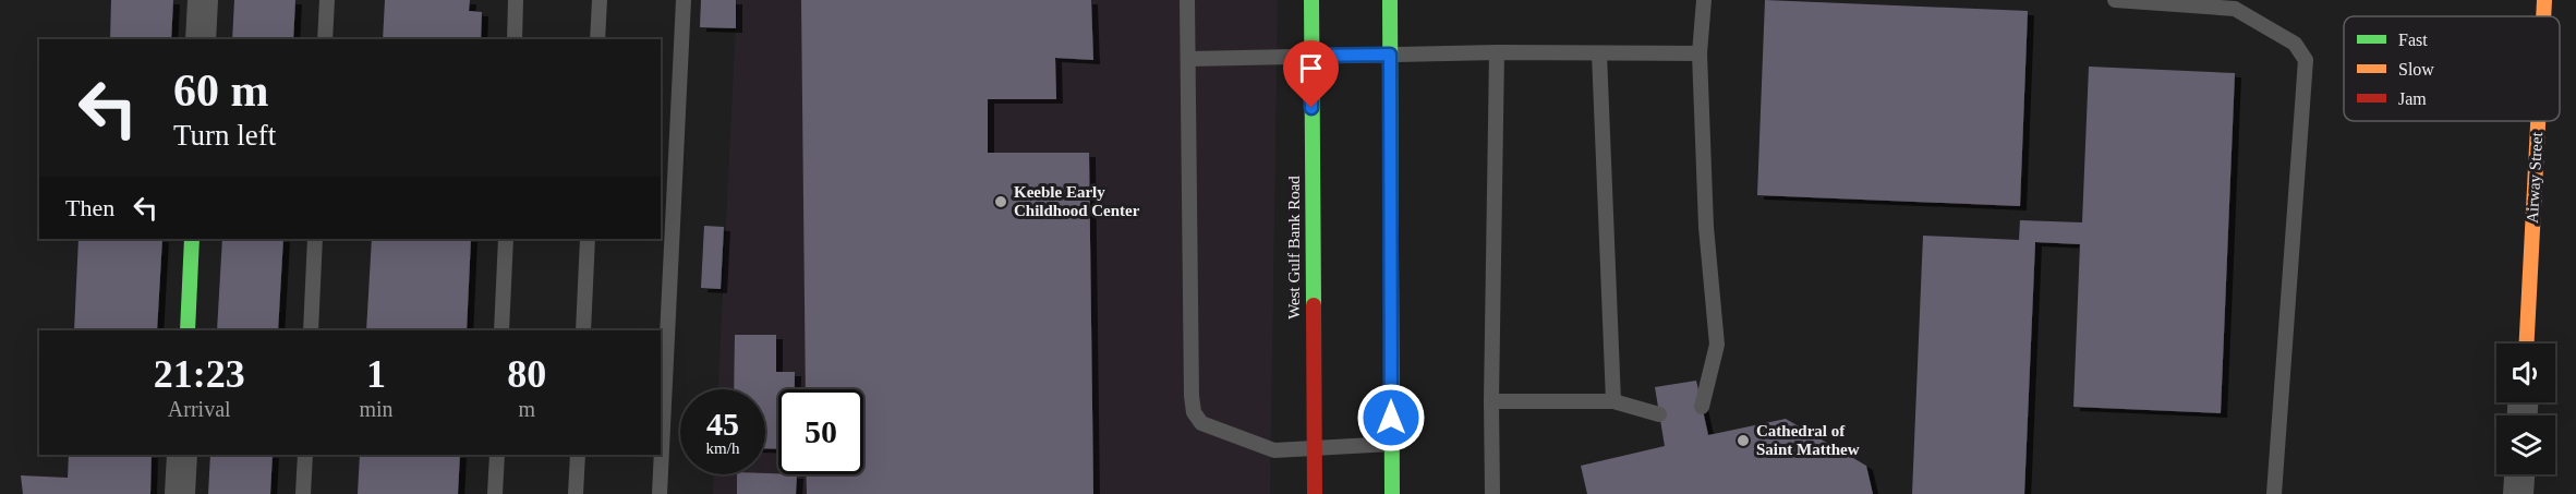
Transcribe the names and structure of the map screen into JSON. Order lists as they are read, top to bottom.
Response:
{
  "streets": {
    "main road": ["Airway Street", "West Gulf Bank Road"]
  },
  "places": ["Keeble Early Childhood Center", "Cathedral of Saint Matthew"],
  "legend": ["Fast", "Slow", "Jam"],
  "page": {
    "turn": ["60 m", "Turn left"],
    "then": "Then",
    "eta": [
      "21:23",
      "Arrival",
      "1",
      "min",
      "80",
      "m"
    ],
    "speed": "45 km/h",
    "limit": "50"
  }
}
